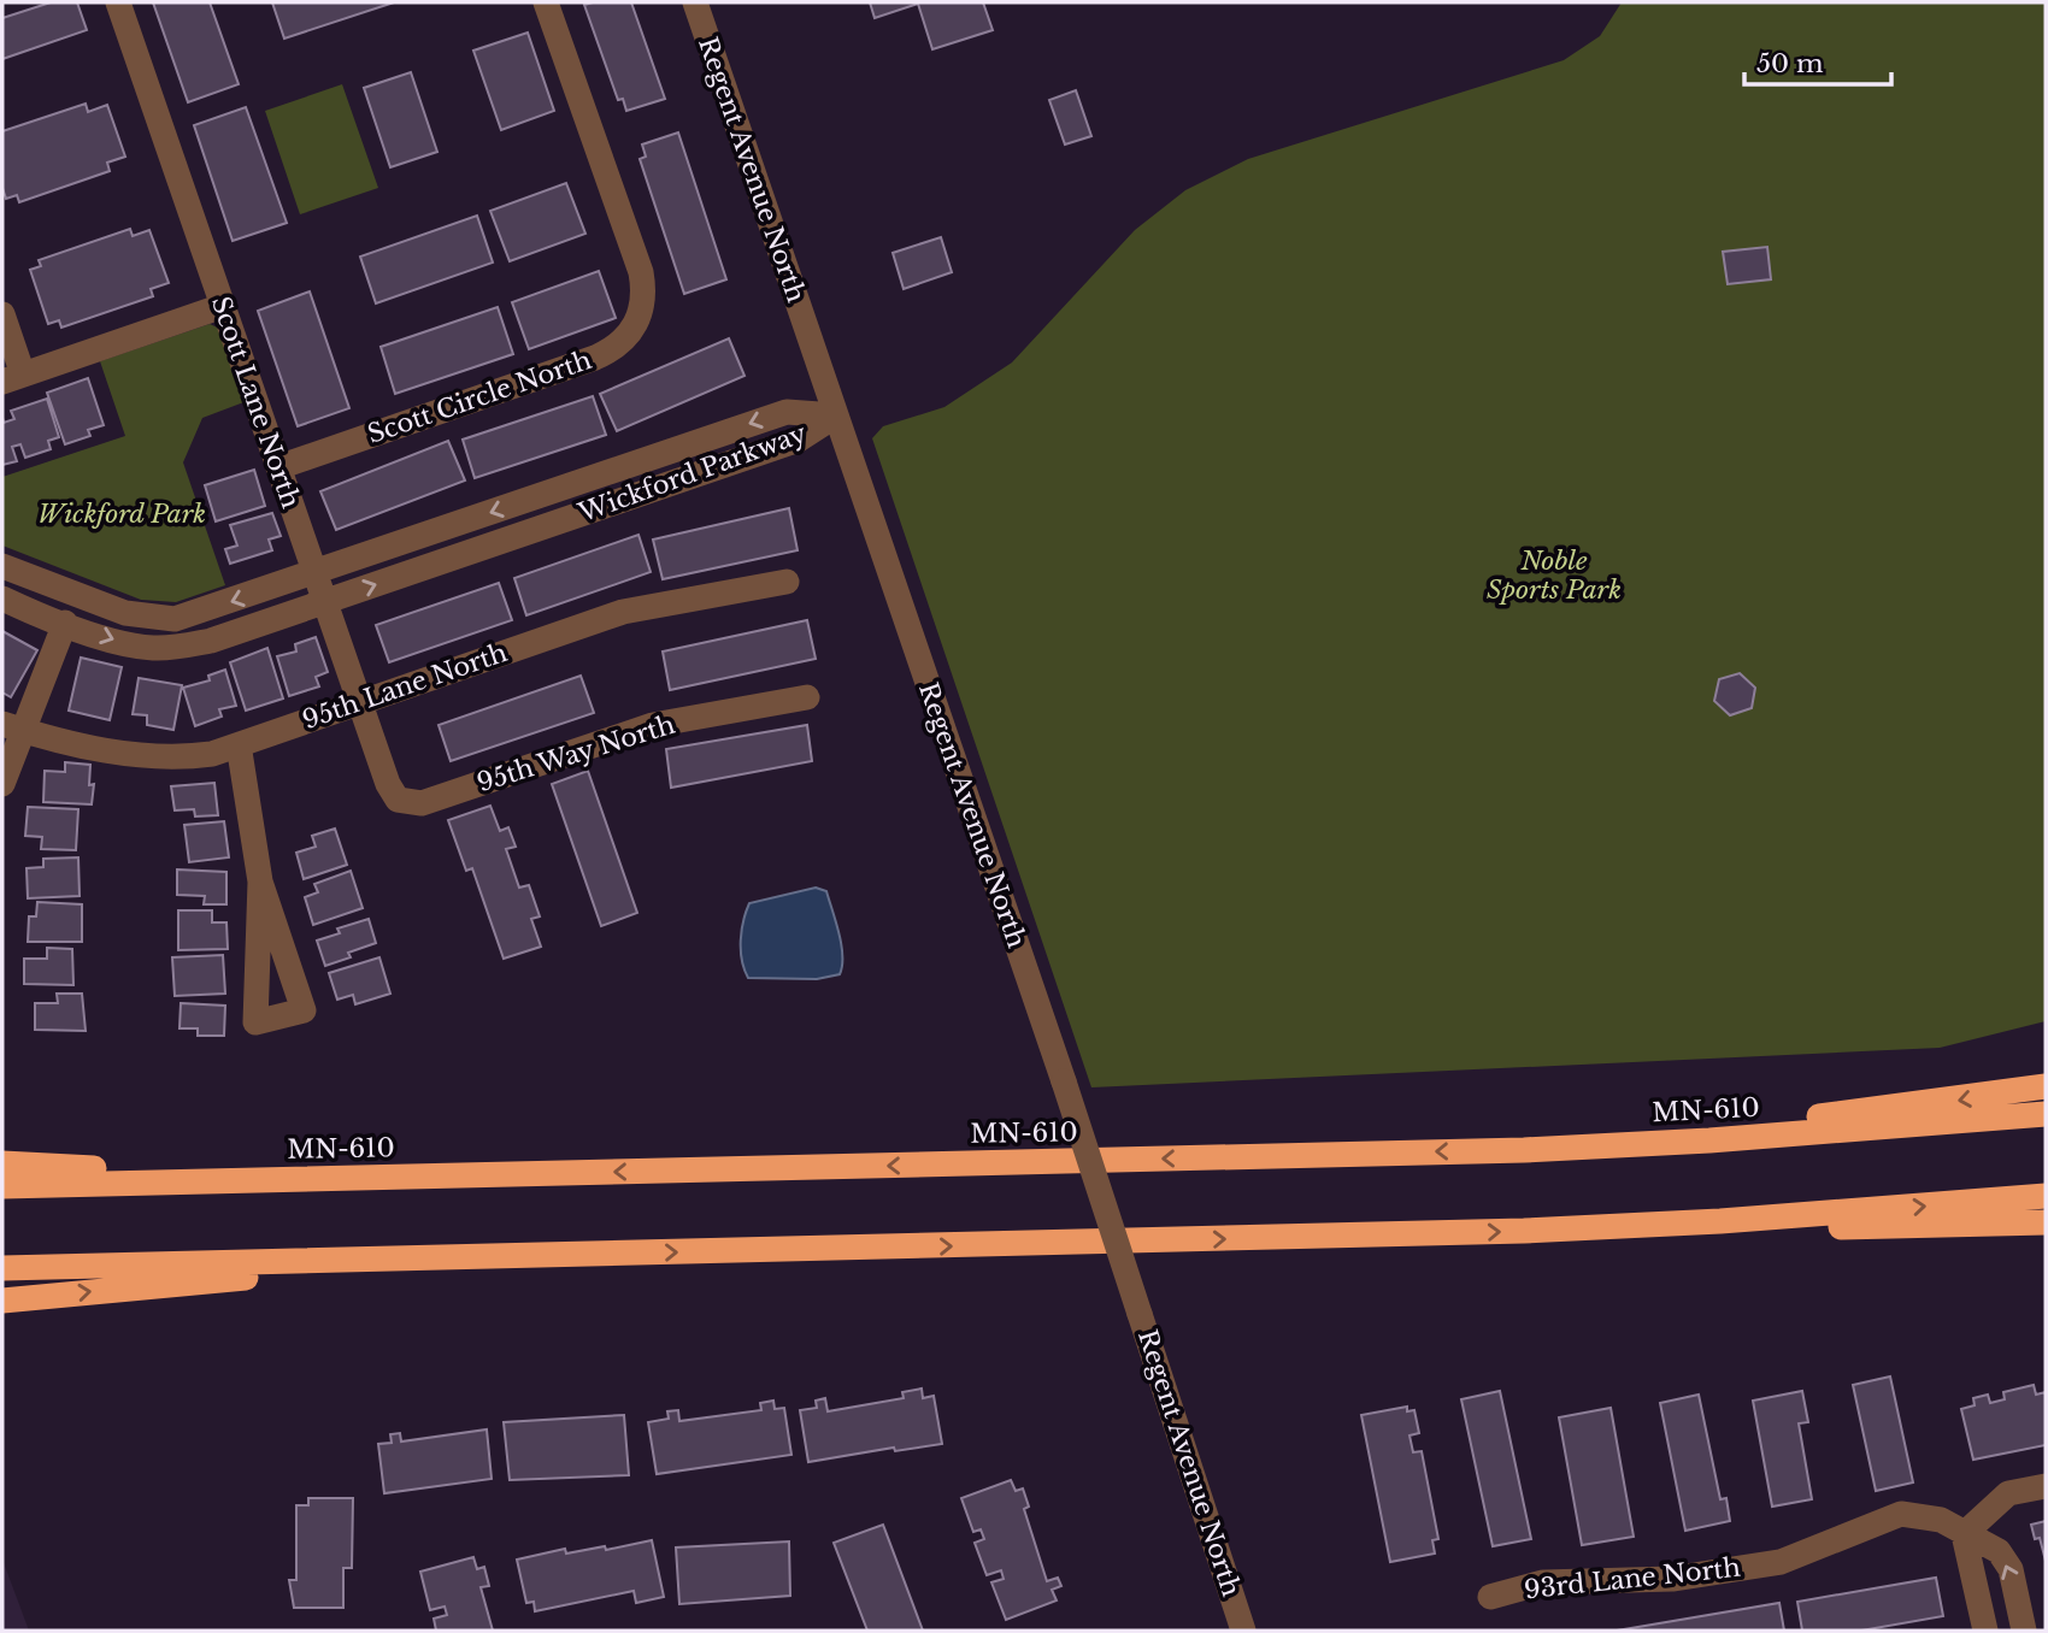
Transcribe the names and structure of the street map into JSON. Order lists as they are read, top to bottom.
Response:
{
  "streets": {
    "highway": ["MN-610"],
    "street": [
      "Regent Avenue North",
      "Scott Circle North",
      "Scott Lane North",
      "Wickford Parkway",
      "95th Lane North",
      "95th Way North",
      "93rd Lane North"
    ]
  },
  "crossings": [
    ["Regent Avenue North", "Wickford Parkway"],
    ["Scott Circle North", "Scott Lane North"],
    ["Scott Lane North", "Wickford Parkway"],
    ["Scott Lane North", "95th Lane North"],
    ["Scott Lane North", "95th Way North"]
  ],
  "parks": ["Wickford Park", "Noble Sports Park"],
  "scale_bar": "50 m"
}
